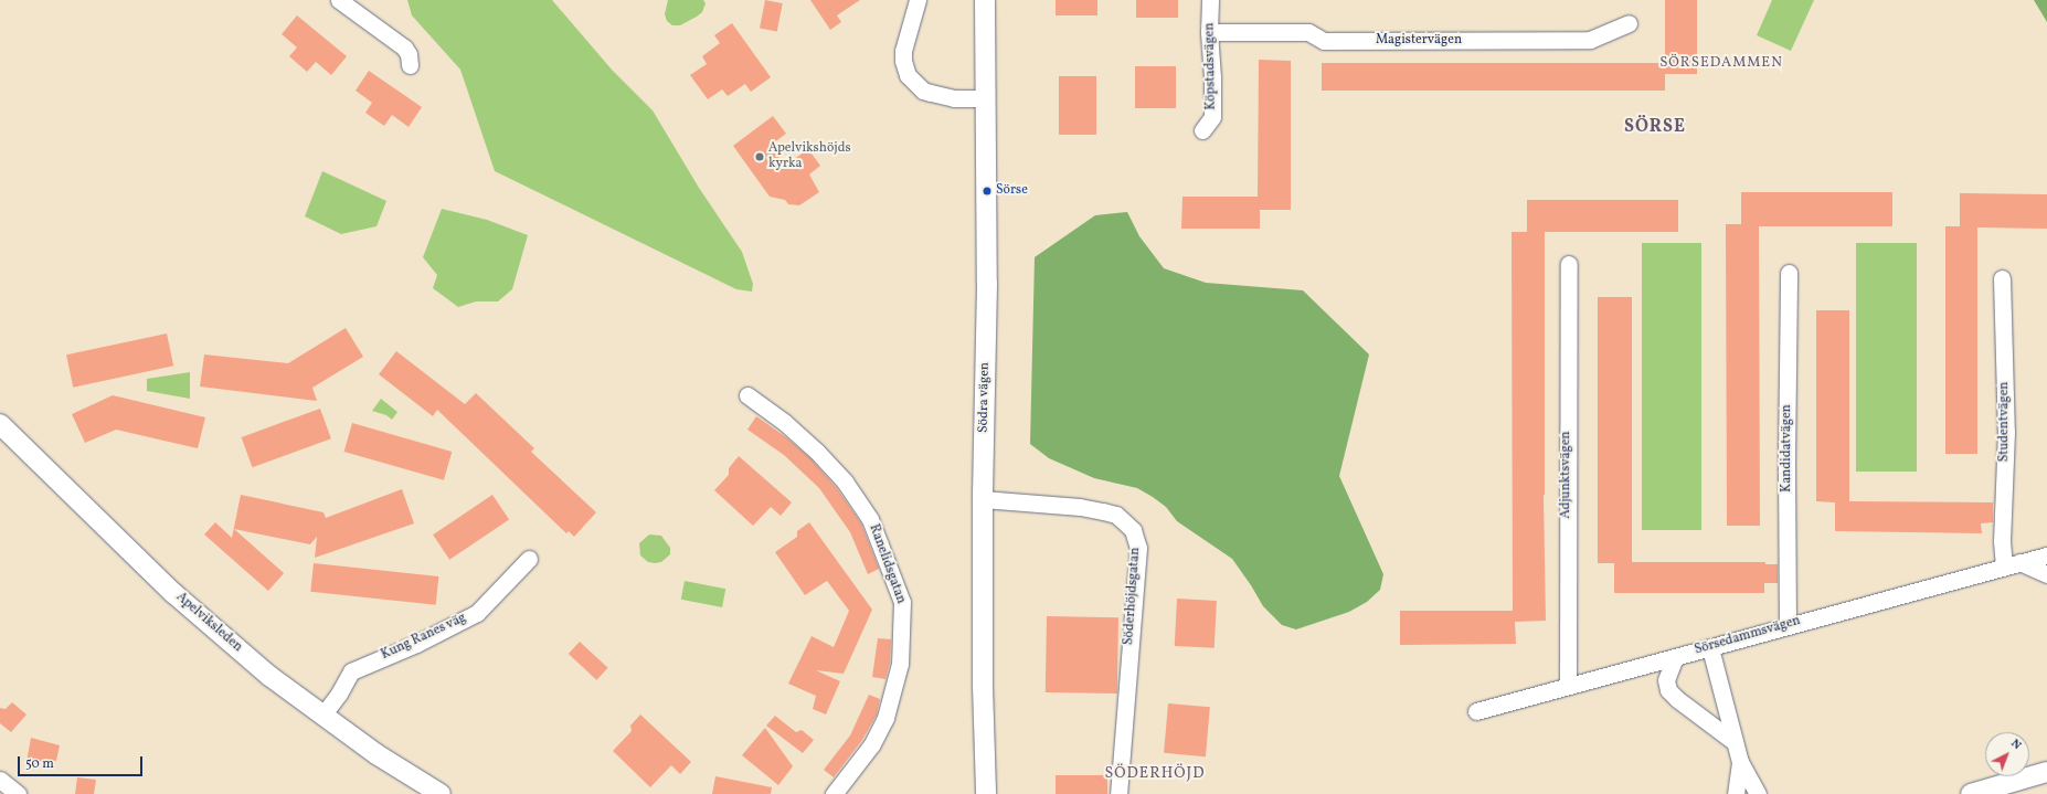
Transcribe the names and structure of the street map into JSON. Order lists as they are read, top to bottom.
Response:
{
  "streets": {
    "street": [
      "Magistervägen",
      "Köpstadsvägen",
      "Södra vägen",
      "Studentvägen",
      "Kandidatvägen",
      "Adjunktsvägen",
      "Ranelidsgatan",
      "Söderhöjdsgatan",
      "Apelviksleden",
      "Sörsedammsvägen",
      "Kung Ranes väg"
    ]
  },
  "crossings": [
    ["Magistervägen", "Köpstadsvägen"],
    ["Södra vägen", "Söderhöjdsgatan"],
    ["Studentvägen", "Sörsedammsvägen"],
    ["Kandidatvägen", "Sörsedammsvägen"],
    ["Adjunktsvägen", "Sörsedammsvägen"],
    ["Apelviksleden", "Kung Ranes väg"]
  ],
  "districts": ["SÖRSEDAMMEN", "SÖRSE", "SÖDERHÖJD"],
  "places": ["Apelvikshöjds kyrka", "Sörse"],
  "scale_bar": "50 m",
  "north": "top right"
}
